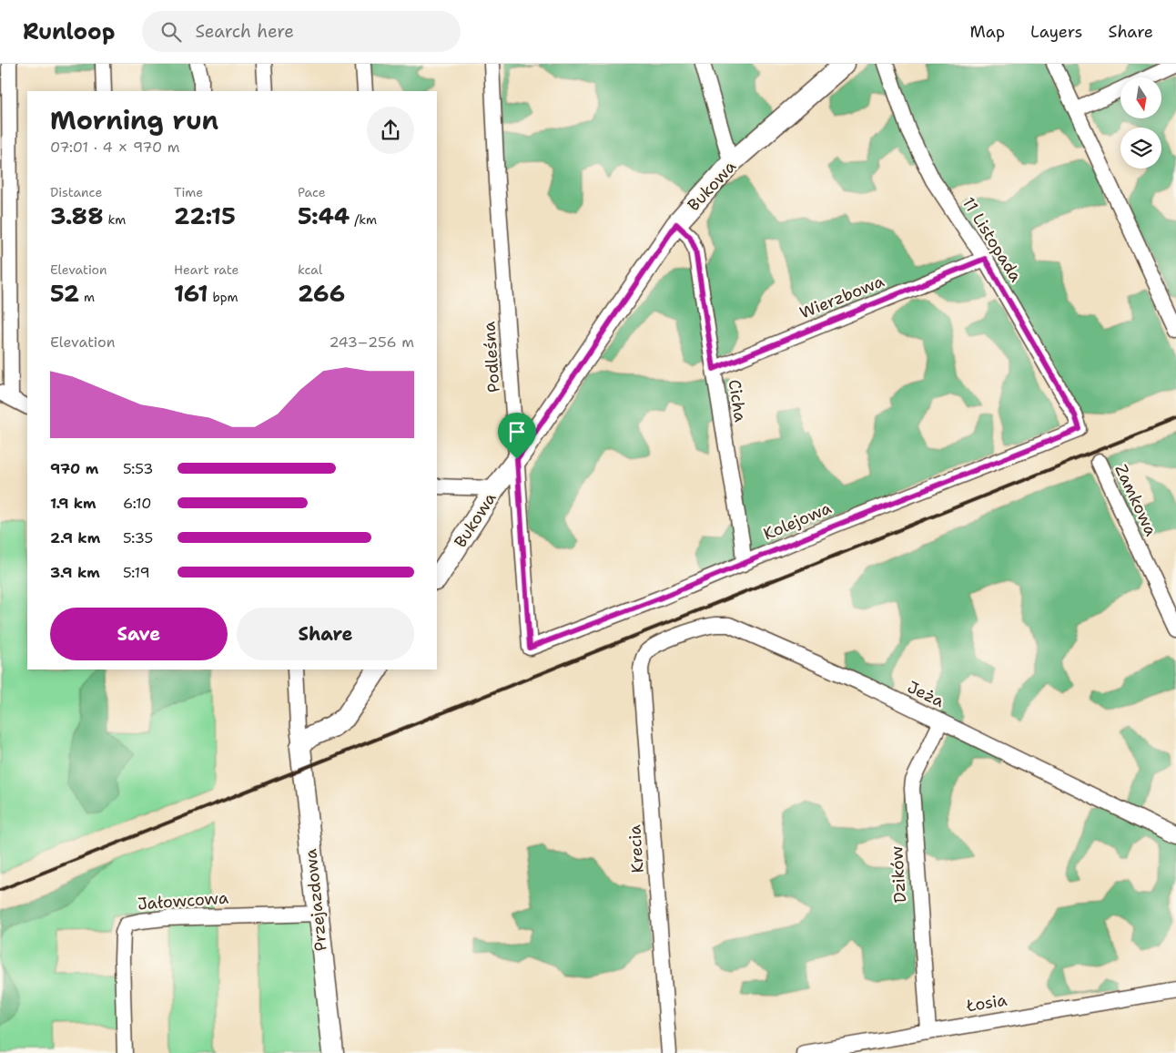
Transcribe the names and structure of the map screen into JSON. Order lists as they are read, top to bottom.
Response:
{
  "streets": {
    "street": [
      "Bukowa",
      "11 Listopada",
      "Wierzbowa",
      "Podleśna",
      "Cicha",
      "Zamkowa",
      "Kolejowa",
      "Jeża",
      "Krecia",
      "Dzików",
      "Przejazdowa",
      "Jałowcowa",
      "Łosia"
    ]
  },
  "crossings": [
    ["Bukowa", "Podleśna"],
    ["Bukowa", "Cicha"],
    ["11 Listopada", "Wierzbowa"],
    ["11 Listopada", "Kolejowa"],
    ["Wierzbowa", "Cicha"],
    ["Podleśna", "Kolejowa"],
    ["Cicha", "Kolejowa"],
    ["Jeża", "Krecia"],
    ["Jeża", "Dzików"],
    ["Dzików", "Łosia"],
    ["Przejazdowa", "Jałowcowa"]
  ],
  "north": "bottom",
  "page": {
    "header": "Runloop",
    "search": "Search here",
    "nav": ["Map", "Layers", "Share"],
    "heading": ["Morning run", "07:01 · 4 × 970 m"],
    "stats": [
      ["Distance", "3.88 km"],
      ["Time", "22:15"],
      ["Pace", "5:44 /km"],
      ["Elevation", "52 m"],
      ["Heart rate", "161 bpm"],
      ["kcal", "266"]
    ],
    "chart": ["Elevation", "243–256 m"],
    "list": [
      {
        "name": "970 m",
        "note": "5:53"
      },
      {
        "name": "1.9 km",
        "note": "6:10"
      },
      {
        "name": "2.9 km",
        "note": "5:35"
      },
      {
        "name": "3.9 km",
        "note": "5:19"
      }
    ],
    "buttons": ["Save", "Share"]
  }
}
